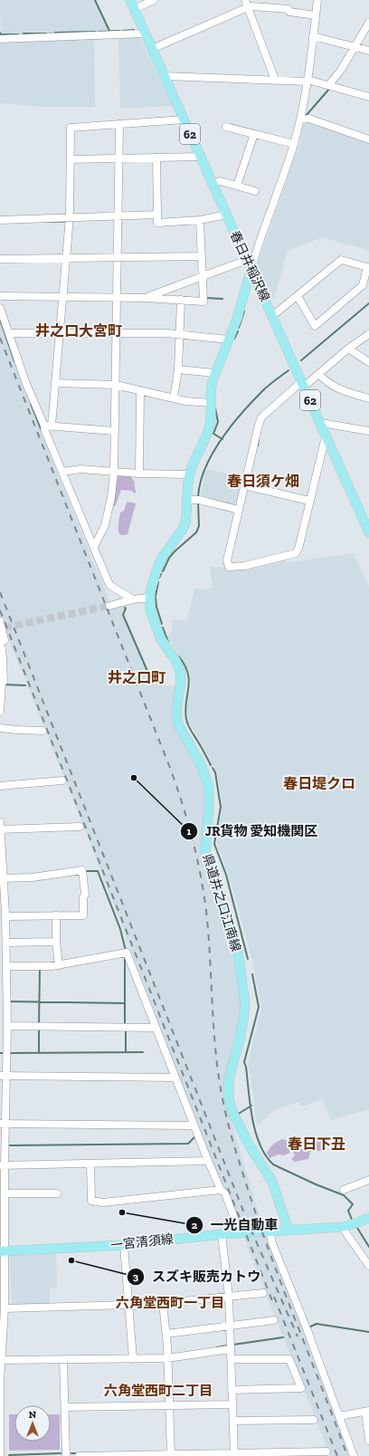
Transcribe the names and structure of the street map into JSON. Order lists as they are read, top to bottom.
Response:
{
  "streets": {
    "main road": [
      "62",
      "春日井稲沢線",
      "県道井之口江南線",
      "一宮清須線"
    ]
  },
  "crossings": [
    ["春日井稲沢線", "県道井之口江南線"],
    ["県道井之口江南線", "一宮清須線"]
  ],
  "districts": [
    "井之口大宮町",
    "春日須ケ畑",
    "井之口町",
    "春日堤クロ",
    "春日下丑",
    "六角堂西町一丁目",
    "六角堂西町二丁目"
  ],
  "places": ["JR貨物 愛知機関区", "一光自動車", "スズキ販売カトウ"],
  "north": "top"
}
